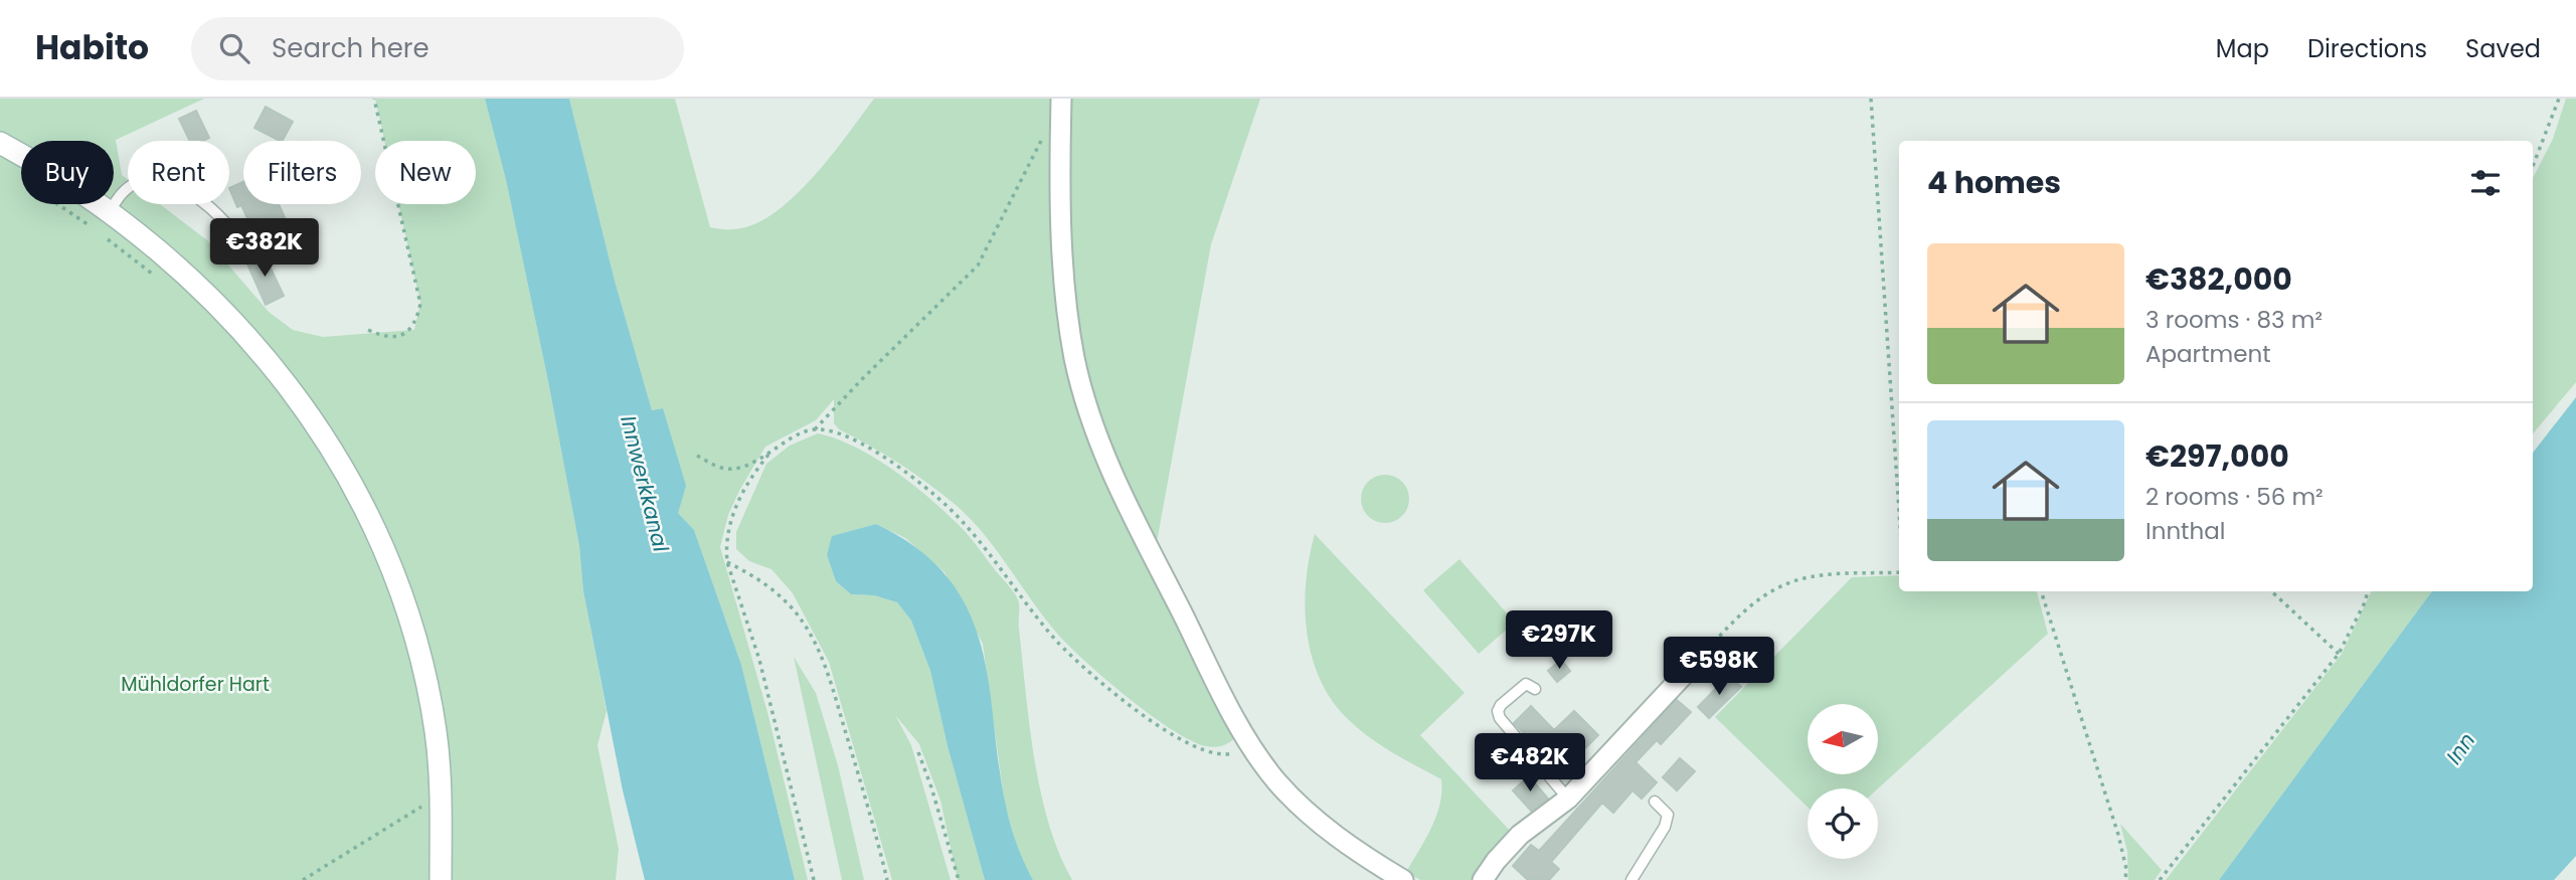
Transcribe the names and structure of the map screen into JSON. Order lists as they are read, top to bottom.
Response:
{
  "water": ["Innwerkkanal", "Inn"],
  "parks": ["Mühldorfer Hart"],
  "north": "left",
  "page": {
    "header": "Habito",
    "search": "Search here",
    "nav": ["Map", "Directions", "Saved"],
    "chip": [
      "Buy",
      "Rent",
      "Filters",
      "New"
    ],
    "heading": "4 homes",
    "price": [
      "€382K",
      "€297K",
      "€598K",
      "€482K"
    ],
    "list": [
      {
        "name": "€382,000",
        "note": "3 rooms · 83 m² · Apartment"
      },
      {
        "name": "€297,000",
        "note": "2 rooms · 56 m² · Innthal"
      }
    ]
  }
}
